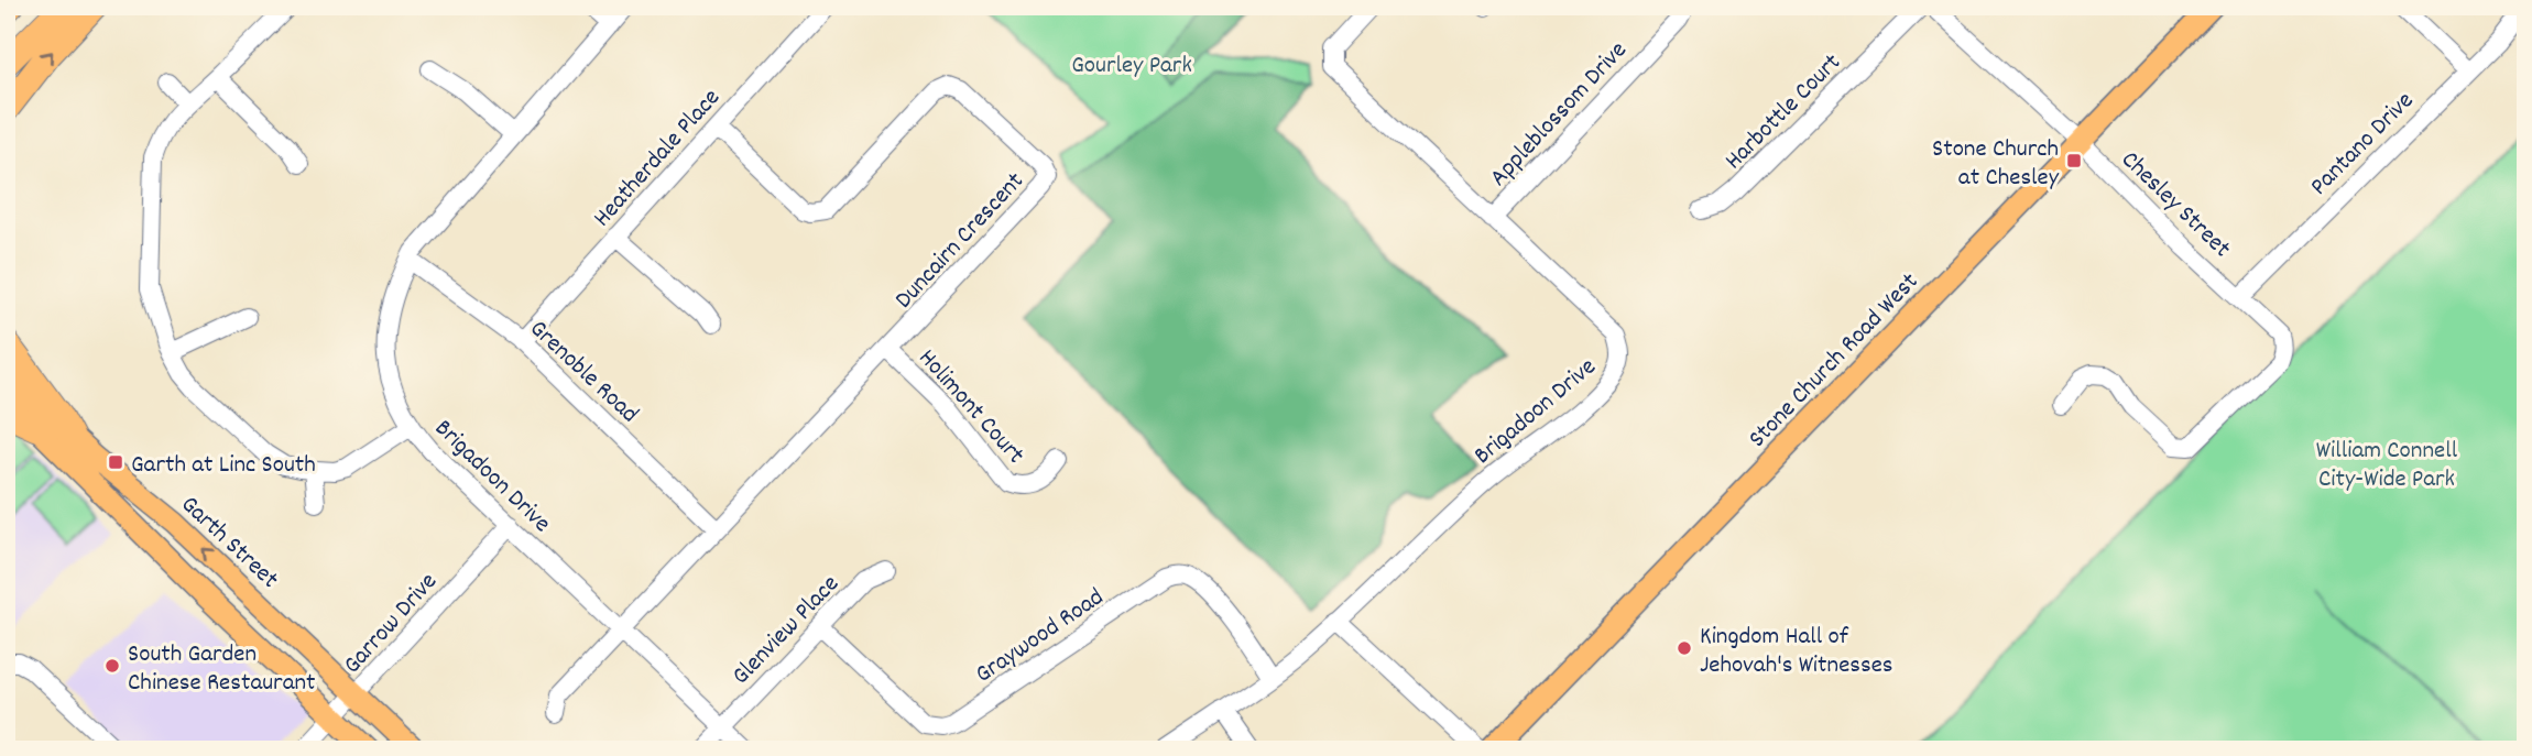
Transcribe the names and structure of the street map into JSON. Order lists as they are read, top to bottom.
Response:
{
  "streets": {
    "main road": ["Stone Church Road West", "Garth Street"],
    "street": [
      "Harbottle Court",
      "Appleblossom Drive",
      "Pantano Drive",
      "Heatherdale Place",
      "Chesley Street",
      "Duncairn Crescent",
      "Grenoble Road",
      "Holimont Court",
      "Brigadoon Drive",
      "Garrow Drive",
      "Glenview Place",
      "Graywood Road"
    ]
  },
  "crossings": [
    ["Appleblossom Drive", "Brigadoon Drive"],
    ["Pantano Drive", "Chesley Street"],
    ["Heatherdale Place", "Duncairn Crescent"],
    ["Heatherdale Place", "Grenoble Road"],
    ["Chesley Street", "Stone Church Road West"],
    ["Duncairn Crescent", "Grenoble Road"],
    ["Duncairn Crescent", "Holimont Court"],
    ["Duncairn Crescent", "Brigadoon Drive"],
    ["Grenoble Road", "Brigadoon Drive"],
    ["Brigadoon Drive", "Garrow Drive"],
    ["Brigadoon Drive", "Glenview Place"],
    ["Brigadoon Drive", "Graywood Road"],
    ["Garth Street", "Garrow Drive"],
    ["Glenview Place", "Graywood Road"]
  ],
  "parks": ["Gourley Park", "William Connell City-Wide Park"],
  "places": {
    "transit": ["Stone Church at Chesley", "Garth at Linc South"],
    "other": ["Kingdom Hall of Jehovah's Witnesses", "South Garden Chinese Restaurant"]
  }
}
